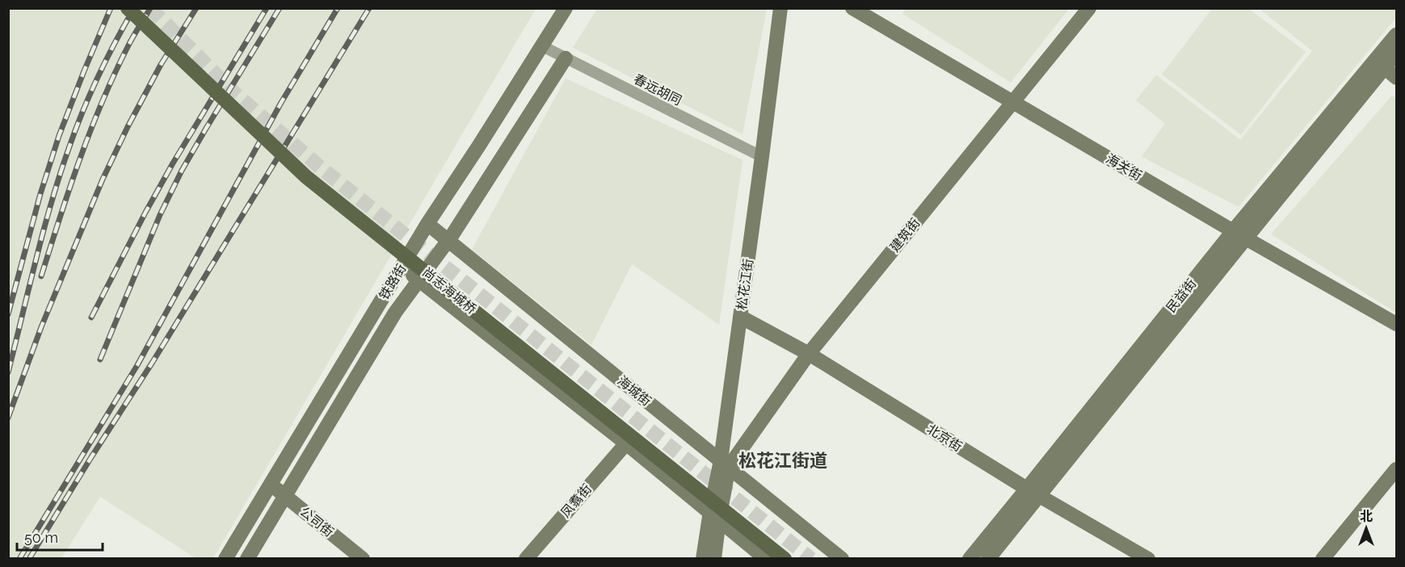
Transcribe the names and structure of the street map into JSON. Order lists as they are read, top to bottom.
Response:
{
  "streets": {
    "main road": [
      "海关街",
      "建筑街",
      "铁路街",
      "松花江街",
      "尚志海城桥",
      "民益街",
      "海城街",
      "北京街",
      "凤翥街",
      "公司街"
    ],
    "street": ["春远胡同"]
  },
  "crossings": [
    ["春远胡同", "铁路街"],
    ["春远胡同", "松花江街"],
    ["海关街", "建筑街"],
    ["海关街", "民益街"],
    ["建筑街", "松花江街"],
    ["建筑街", "海城街"],
    ["建筑街", "北京街"],
    ["铁路街", "海城街"],
    ["铁路街", "公司街"],
    ["松花江街", "海城街"],
    ["松花江街", "北京街"],
    ["民益街", "北京街"]
  ],
  "districts": ["松花江街道"],
  "scale_bar": "50 m",
  "north": "top"
}
